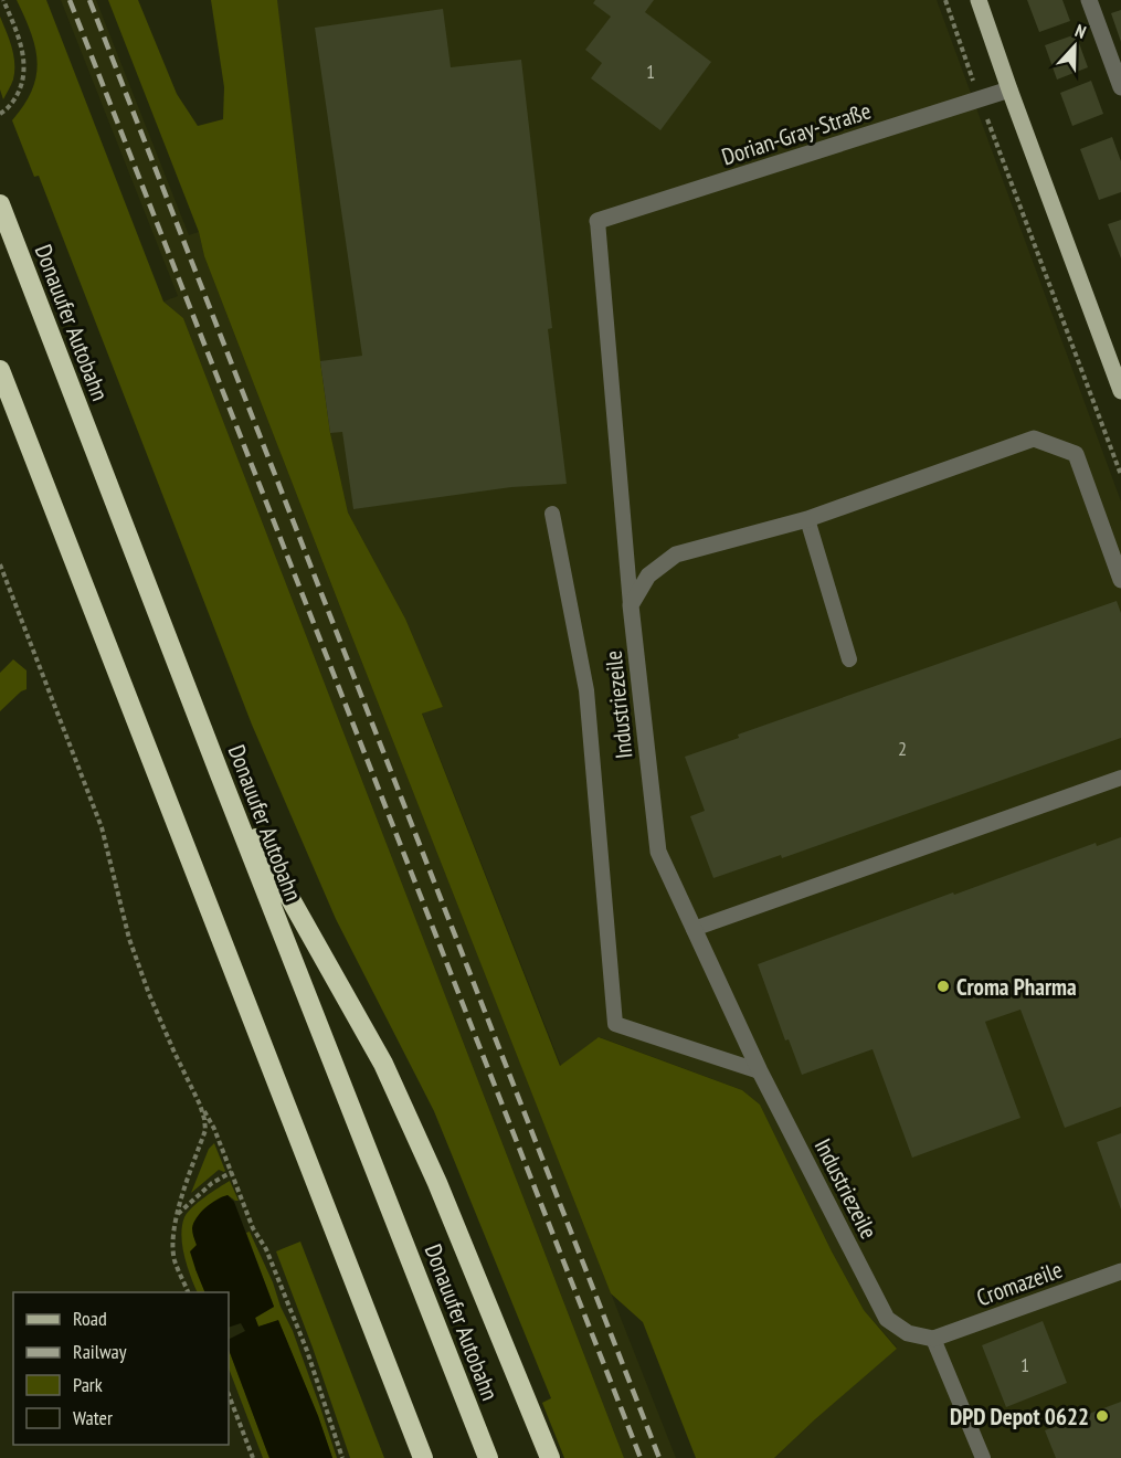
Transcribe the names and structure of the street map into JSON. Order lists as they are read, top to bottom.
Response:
{
  "streets": {
    "highway": ["Donauufer Autobahn"],
    "street": ["Dorian-Gray-Straße", "Industriezeile", "Cromazeile"]
  },
  "crossings": [
    ["Industriezeile", "Cromazeile"]
  ],
  "places": ["Croma Pharma", "DPD Depot 0622"],
  "house_numbers": ["1", "2", "1"],
  "legend": [
    "Road",
    "Railway",
    "Park",
    "Water"
  ],
  "north": "top"
}
